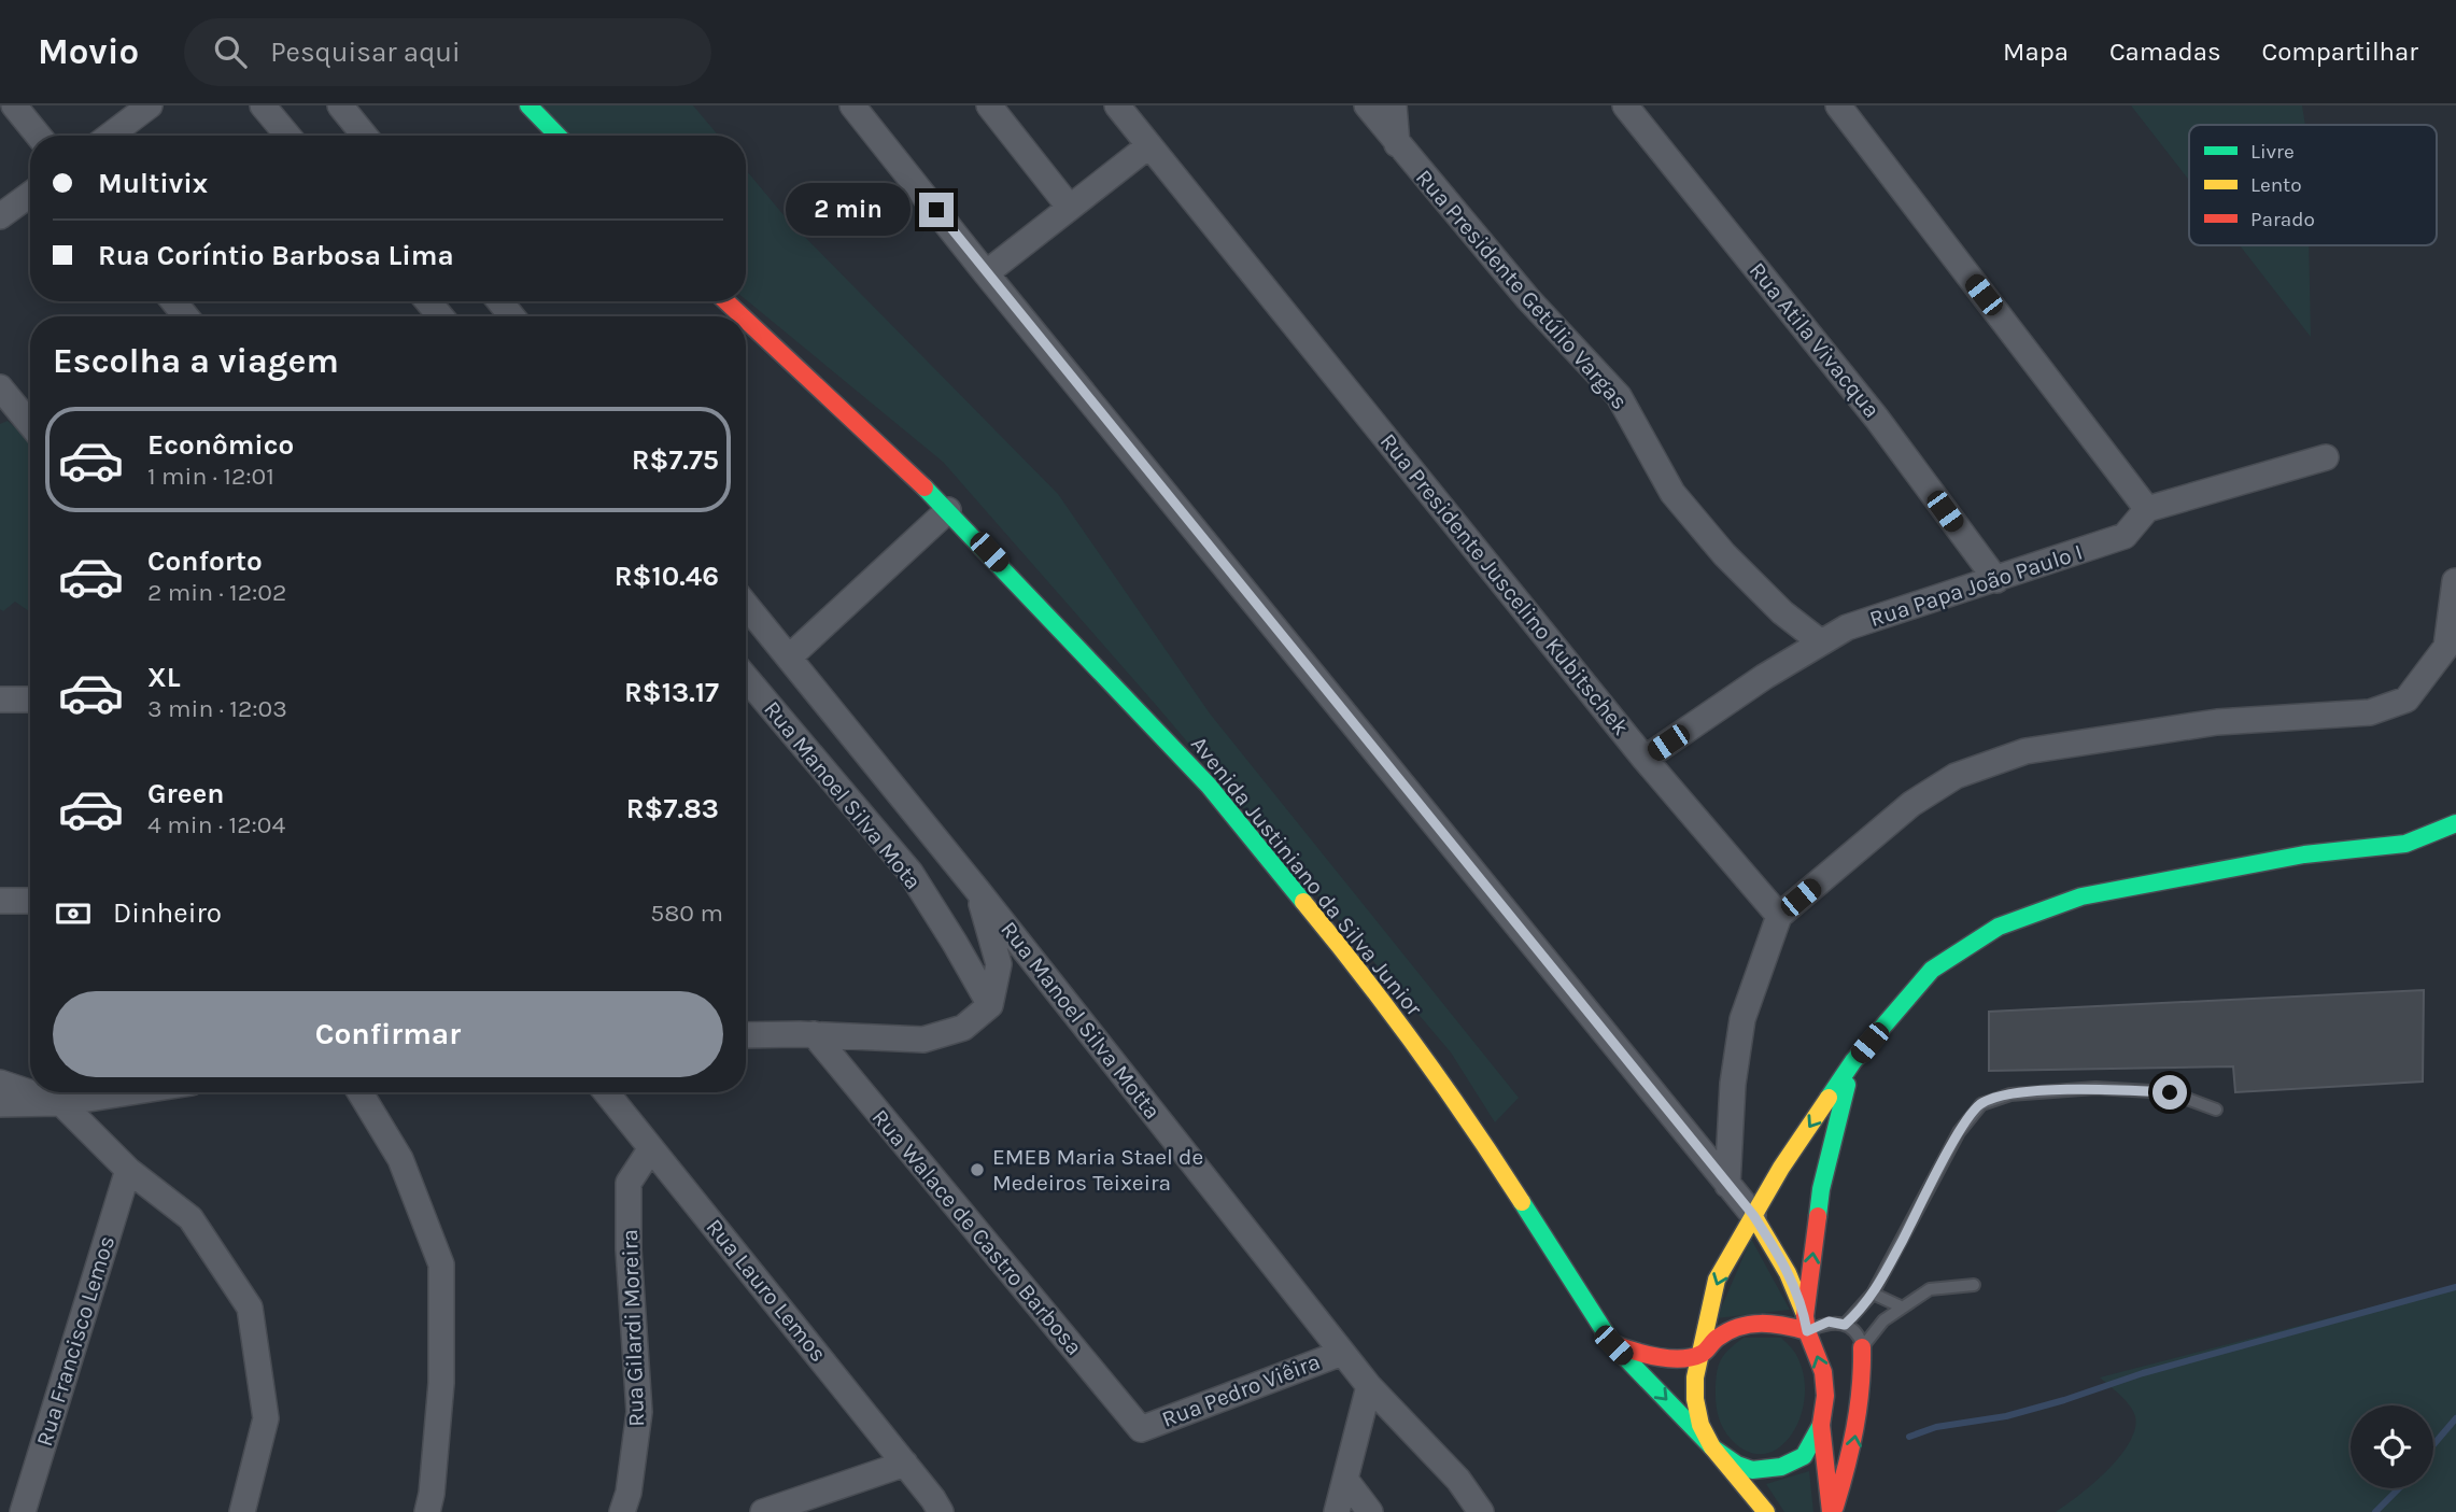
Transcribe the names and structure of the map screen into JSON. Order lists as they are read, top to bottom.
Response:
{
  "streets": {
    "main road": ["Avenida Justiniano da Silva Junior"],
    "street": [
      "Rua Presidente Getúlio Vargas",
      "Rua Atila Vivacqua",
      "Rua Presidente Juscelino Kubitschek",
      "Rua Papa João Paulo I",
      "Rua Manoel Silva Mota",
      "Rua Manoel Silva Motta",
      "Rua Walace de Castro Barbosa",
      "Rua Lauro Lemos",
      "Rua Gilardi Moreira",
      "Rua Francisco Lemos",
      "Rua Pedro Viêira"
    ]
  },
  "crossings": [
    ["Rua Presidente Getúlio Vargas", "Rua Papa João Paulo I"],
    ["Rua Atila Vivacqua", "Rua Papa João Paulo I"],
    ["Rua Presidente Juscelino Kubitschek", "Rua Papa João Paulo I"],
    ["Rua Manoel Silva Motta", "Rua Pedro Viêira"],
    ["Rua Walace de Castro Barbosa", "Rua Pedro Viêira"],
    ["Rua Lauro Lemos", "Rua Gilardi Moreira"]
  ],
  "places": ["EMEB Maria Stael de Medeiros Teixeira"],
  "legend": ["Livre", "Lento", "Parado"],
  "page": {
    "header": "Movio",
    "search": "Pesquisar aqui",
    "nav": ["Mapa", "Camadas", "Compartilhar"],
    "banner": ["Multivix", "Rua Coríntio Barbosa Lima"],
    "bubble": "2 min",
    "heading": "Escolha a viagem",
    "list": [
      {
        "name": "Econômico",
        "note": "1 min · 12:01",
        "value": "R$7.75"
      },
      {
        "name": "Conforto",
        "note": "2 min · 12:02",
        "value": "R$10.46"
      },
      {
        "name": "XL",
        "note": "3 min · 12:03",
        "value": "R$13.17"
      },
      {
        "name": "Green",
        "note": "4 min · 12:04",
        "value": "R$7.83"
      }
    ],
    "pay": ["Dinheiro", "580 m"],
    "buttons": "Confirmar"
  }
}
